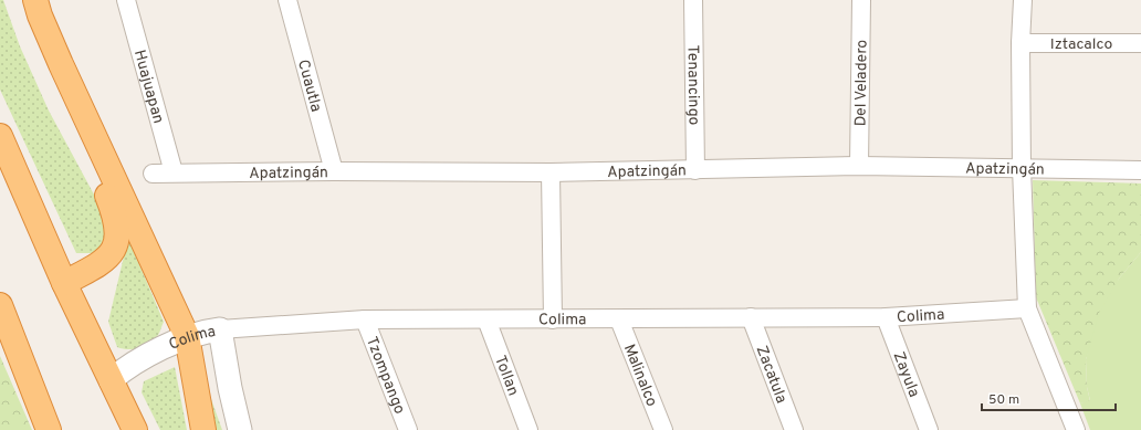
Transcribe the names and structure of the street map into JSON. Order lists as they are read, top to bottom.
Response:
{
  "streets": {
    "street": [
      "Iztacalco",
      "Del Veladero",
      "Cuautla",
      "Tenancingo",
      "Huajuapan",
      "Apatzingán",
      "Colima",
      "Zacatula",
      "Zayula",
      "Tzompango",
      "Tollan",
      "Malinalco"
    ]
  },
  "crossings": [
    ["Del Veladero", "Apatzingán"],
    ["Cuautla", "Apatzingán"],
    ["Tenancingo", "Apatzingán"],
    ["Huajuapan", "Apatzingán"],
    ["Colima", "Zacatula"],
    ["Colima", "Zayula"],
    ["Colima", "Tzompango"],
    ["Colima", "Tollan"],
    ["Colima", "Malinalco"]
  ],
  "scale_bar": "50 m"
}
